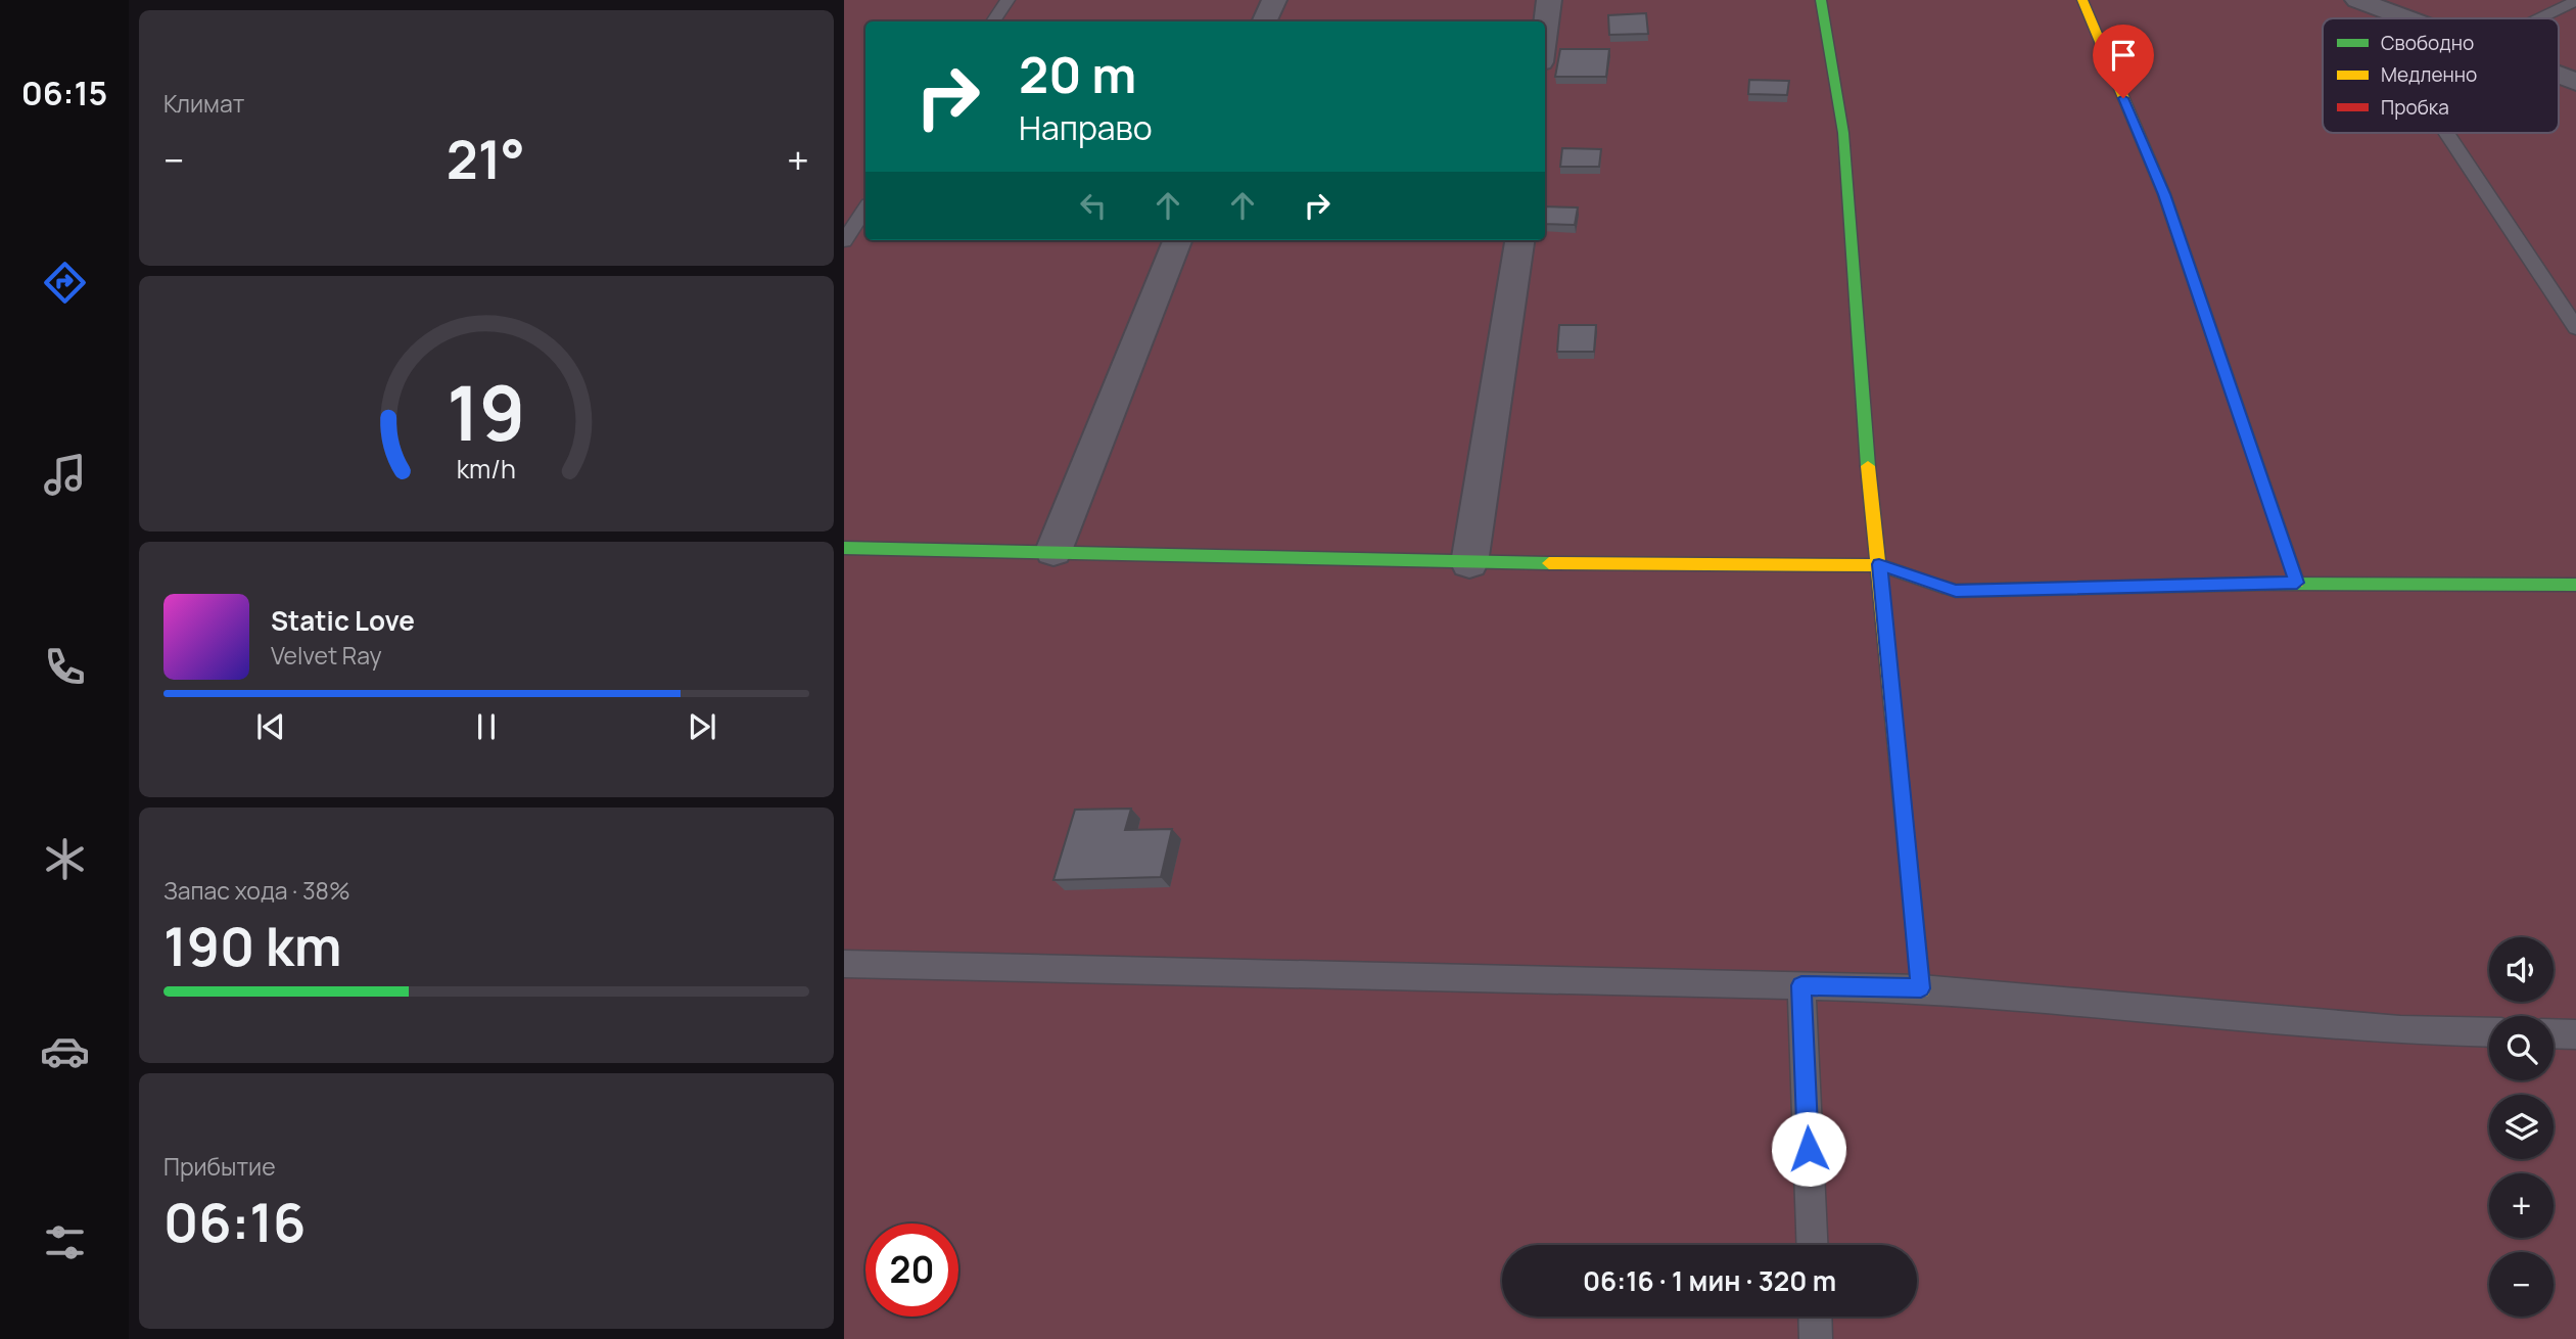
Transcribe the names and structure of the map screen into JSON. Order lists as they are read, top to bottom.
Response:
{
  "legend": ["Свободно", "Медленно", "Пробка"],
  "page": {
    "tabs": "06:15",
    "tile": [
      "Климат",
      ["Запас хода · 38%", "190 km"],
      ["Прибытие", "06:16"]
    ],
    "turn": ["20 m", "Направо"],
    "heat": ["−", "21°", "+"],
    "song": ["Static Love", "Velvet Ray"],
    "map_buttons": ["+", "−"],
    "limit": "20",
    "trip": "06:16 · 1 мин · 320 m",
    "gauge": ["19", "km/h"]
  }
}
